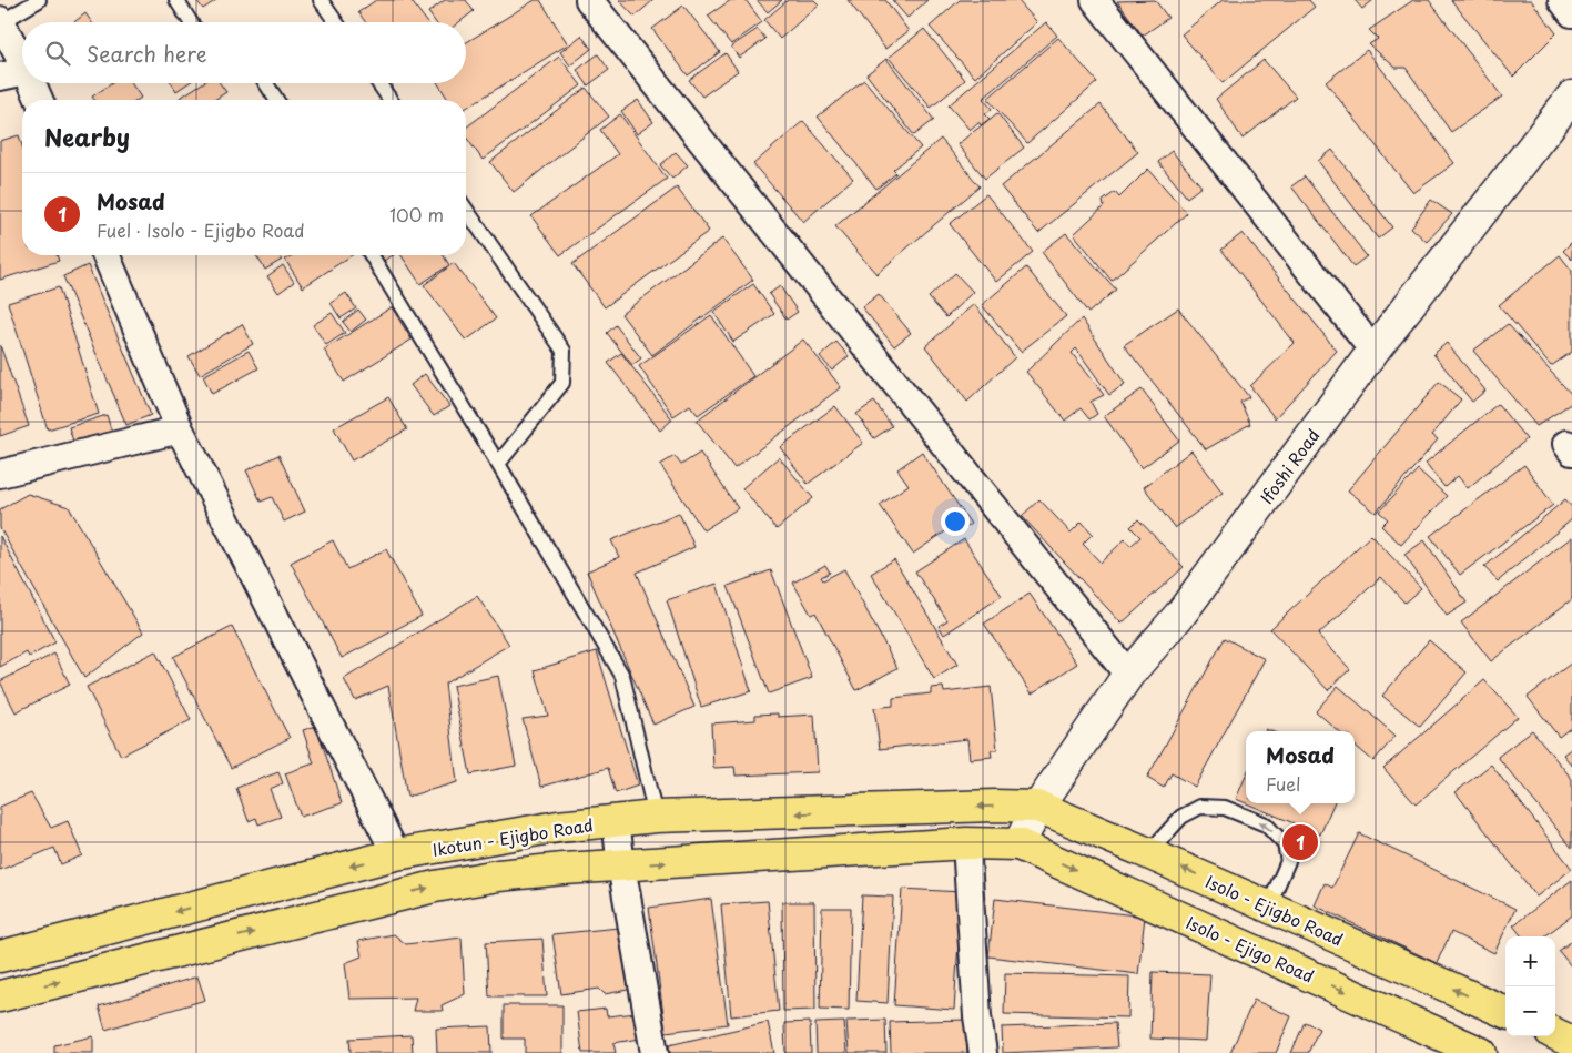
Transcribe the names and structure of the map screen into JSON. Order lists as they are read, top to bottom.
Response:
{
  "streets": {
    "main road": [
      "Ifoshi Road",
      "Ikotun - Ejigbo Road",
      "Isolo - Ejigbo Road",
      "Isolo - Ejigo Road"
    ]
  },
  "crossings": [
    ["Ifoshi Road", "Ikotun - Ejigbo Road"],
    ["Ifoshi Road", "Isolo - Ejigbo Road"],
    ["Ifoshi Road", "Isolo - Ejigo Road"],
    ["Ikotun - Ejigbo Road", "Isolo - Ejigbo Road"]
  ],
  "one_way": ["Isolo - Ejigbo Road", "Isolo - Ejigo Road"],
  "page": {
    "search": "Search here",
    "heading": "Nearby",
    "list": [
      {
        "mark": "1",
        "name": "Mosad",
        "note": "Fuel · Isolo - Ejigbo Road",
        "value": "100 m"
      }
    ],
    "popup": ["Mosad", "Fuel"],
    "pins": "1",
    "map_buttons": ["+", "−"]
  }
}
